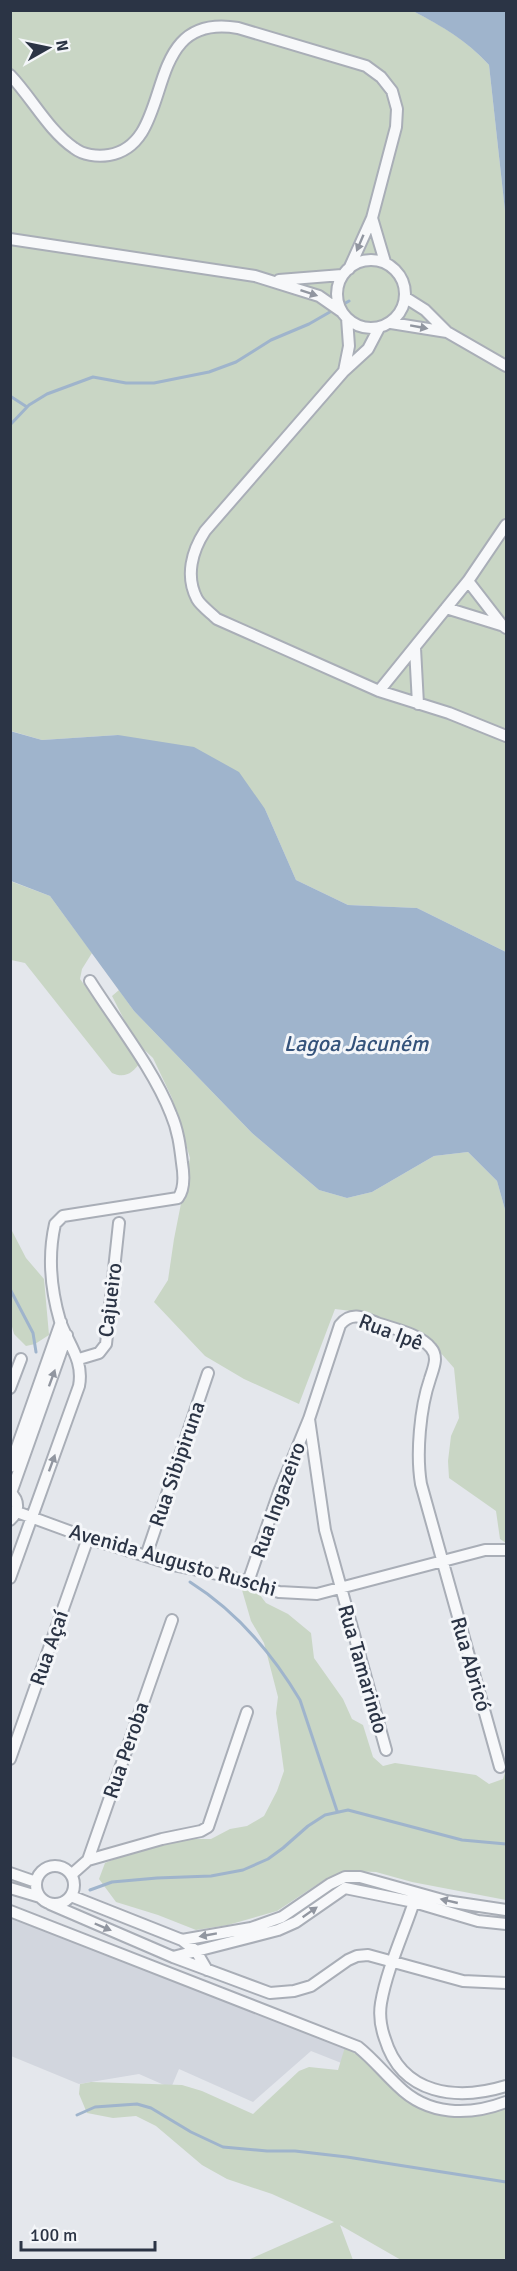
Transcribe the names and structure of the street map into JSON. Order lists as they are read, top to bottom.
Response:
{
  "streets": {
    "street": [
      "Cajueiro",
      "Rua Ipê",
      "Rua Sibipiruna",
      "Rua Ingazeiro",
      "Avenida Augusto Ruschi",
      "Rua Açaí",
      "Rua Abricó",
      "Rua Tamarindo",
      "Rua Peroba"
    ]
  },
  "crossings": [
    ["Rua Ipê", "Rua Ingazeiro"],
    ["Rua Ipê", "Avenida Augusto Ruschi"],
    ["Rua Ipê", "Rua Abricó"],
    ["Rua Ipê", "Rua Tamarindo"],
    ["Rua Sibipiruna", "Avenida Augusto Ruschi"],
    ["Rua Ingazeiro", "Avenida Augusto Ruschi"],
    ["Rua Ingazeiro", "Rua Tamarindo"],
    ["Avenida Augusto Ruschi", "Rua Açaí"],
    ["Avenida Augusto Ruschi", "Rua Abricó"],
    ["Avenida Augusto Ruschi", "Rua Tamarindo"]
  ],
  "water": ["Lagoa Jacuném"],
  "scale_bar": "100 m",
  "north": "right"
}
